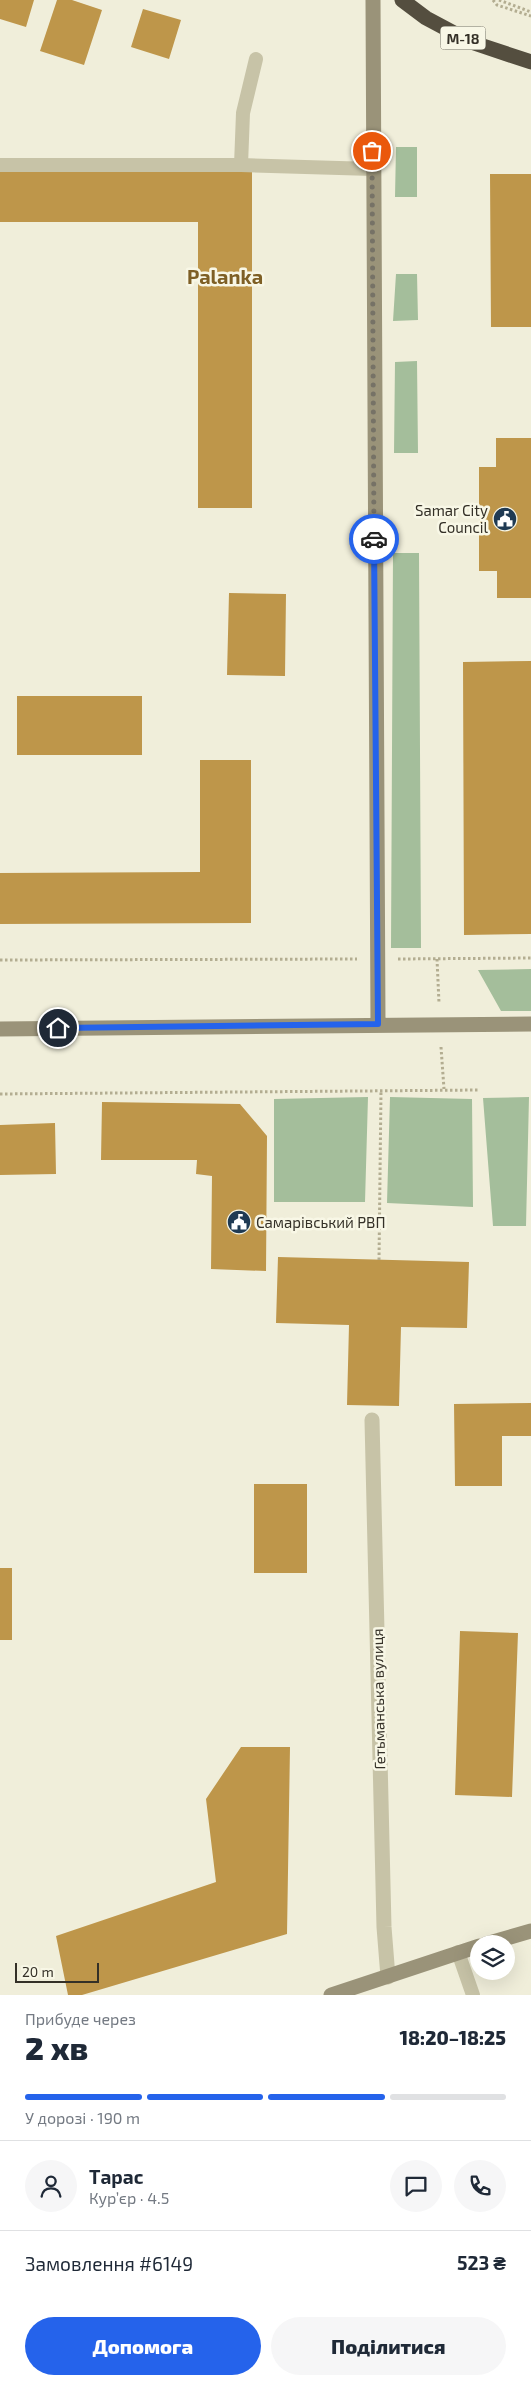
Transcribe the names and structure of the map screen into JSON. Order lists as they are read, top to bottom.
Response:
{
  "streets": {
    "highway": ["М-18"],
    "street": ["Гетьманська вулиця"]
  },
  "districts": ["Palanka"],
  "places": {
    "public building": ["Samar City Council", "Самарівський РВП"]
  },
  "scale_bar": "20 m",
  "page": {
    "scale": "20 m",
    "heading": ["2 хв", "Прибуде через", "18:20–18:25"],
    "panel": [
      "Тарас",
      "Кур’єр · 4.5",
      "Замовлення #6149",
      "523 ₴"
    ],
    "bar": "У дорозі · 190 m",
    "buttons": ["Допомога", "Поділитися"]
  }
}
